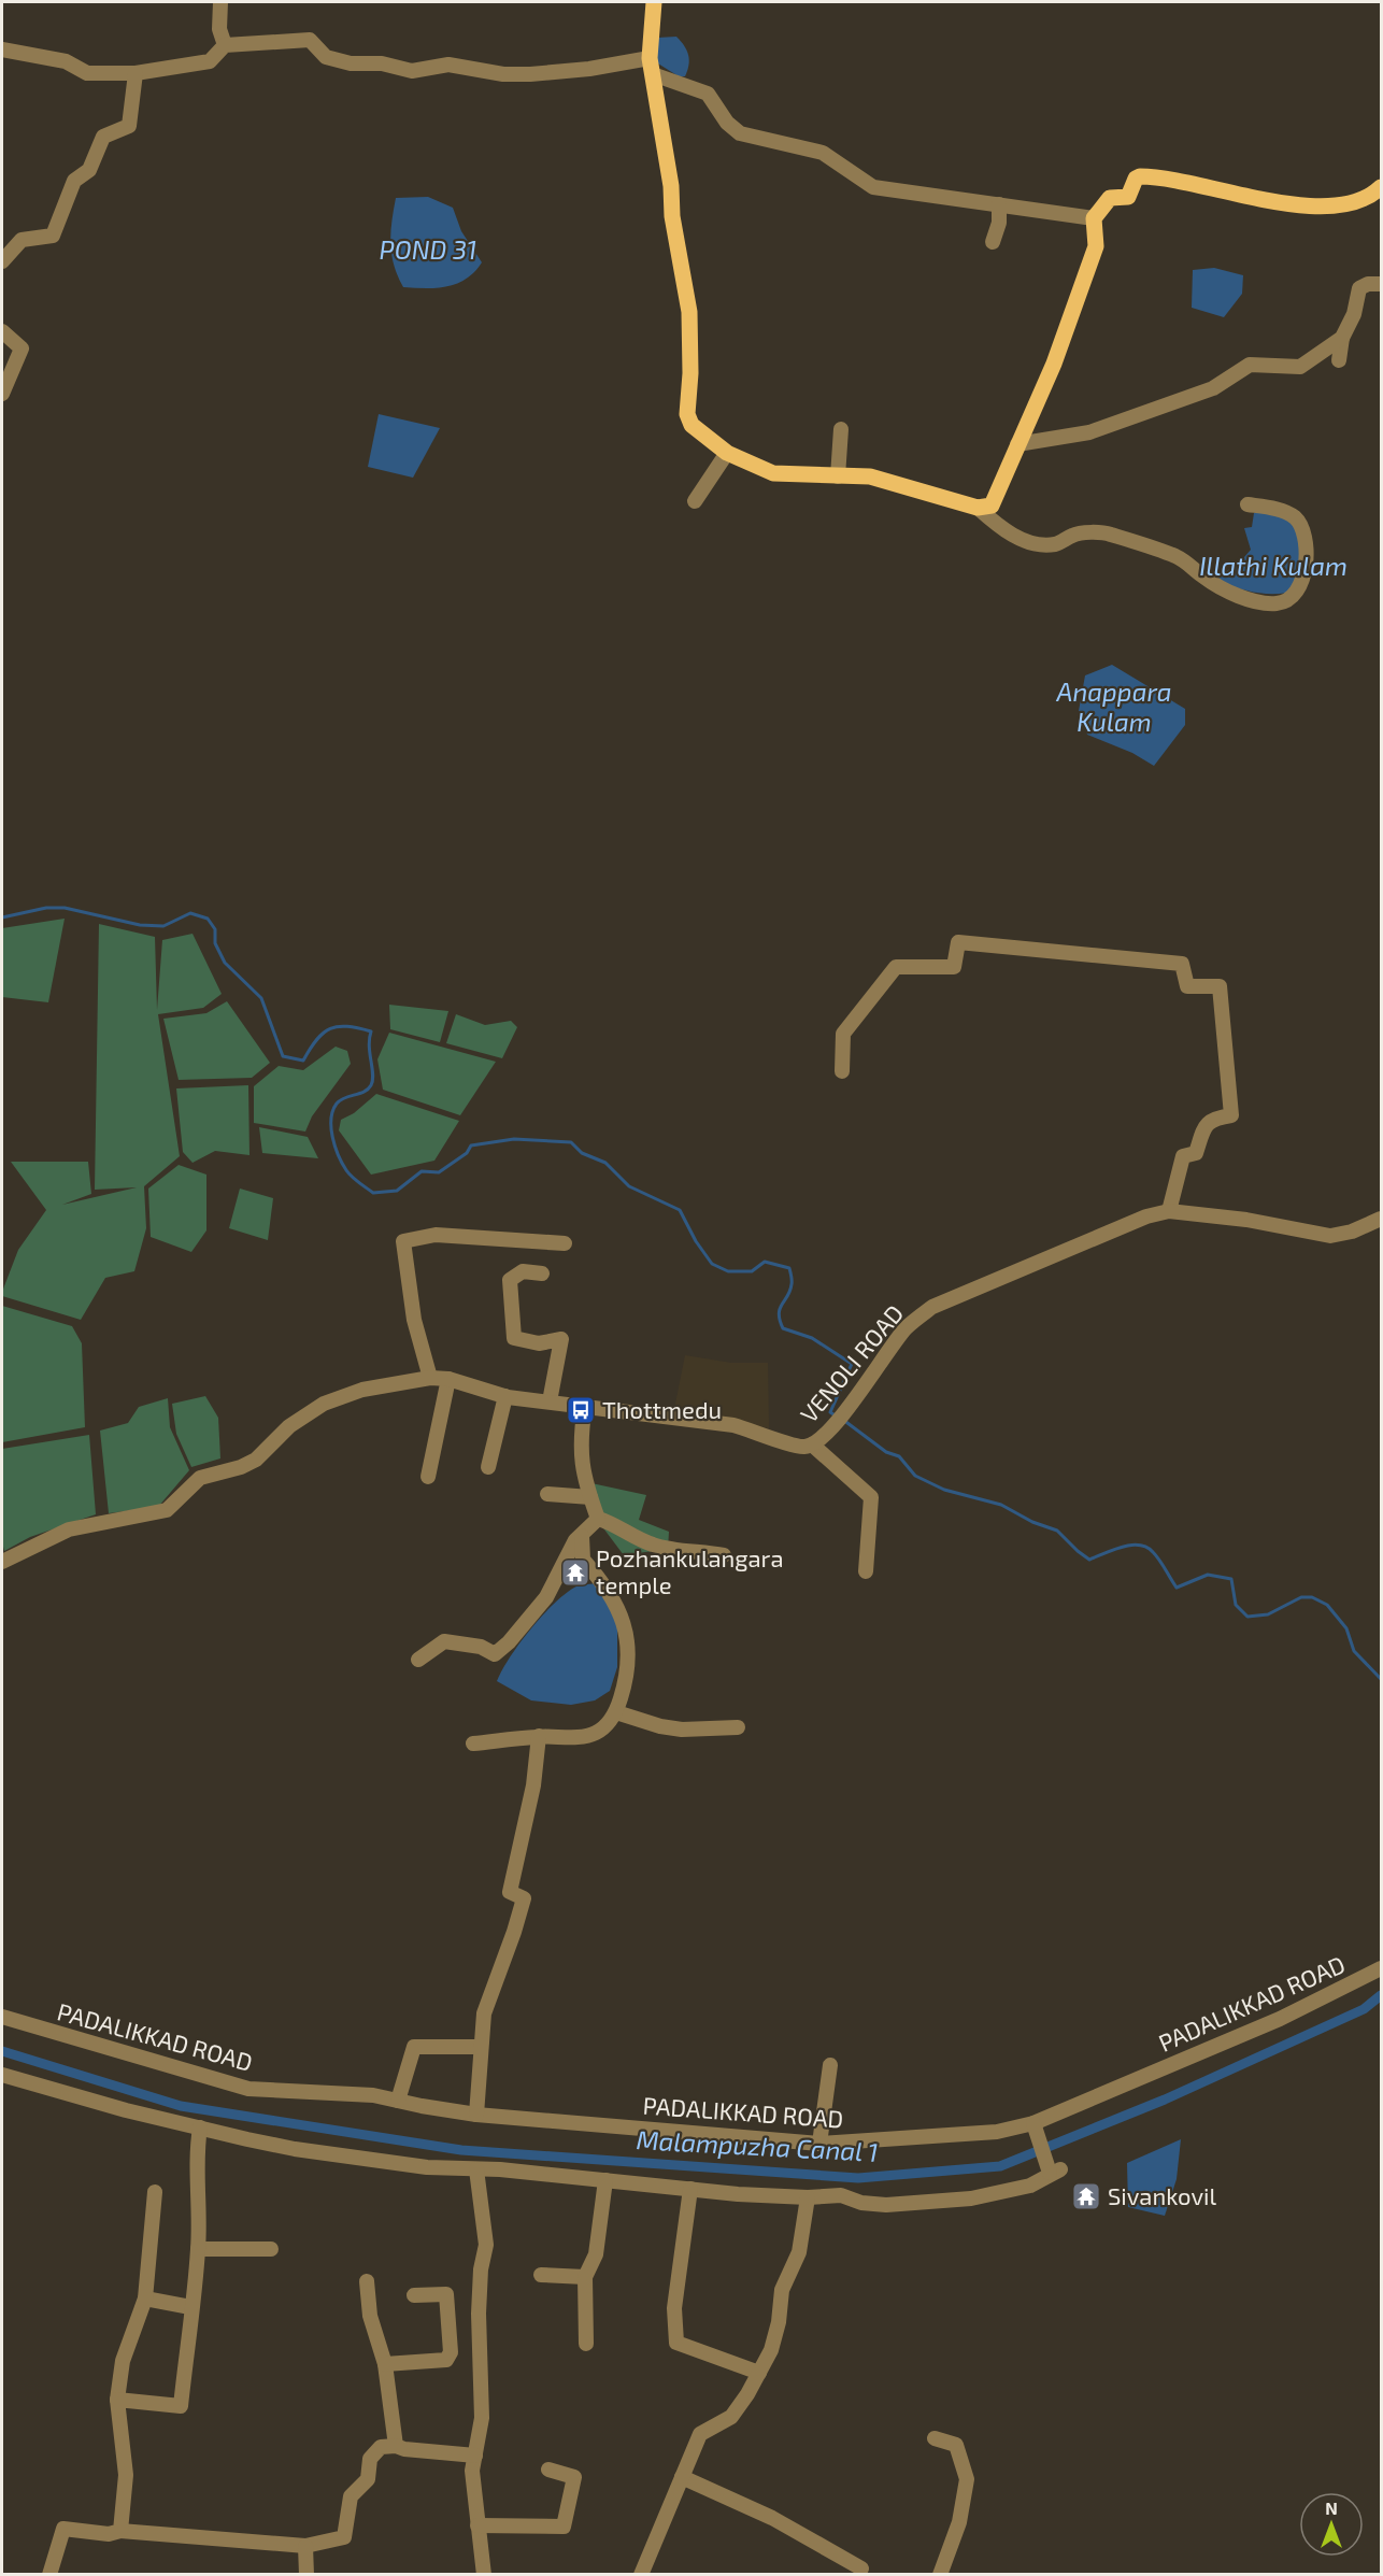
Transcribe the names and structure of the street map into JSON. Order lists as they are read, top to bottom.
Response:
{
  "streets": {
    "street": ["VENOLI ROAD", "PADALIKKAD ROAD"]
  },
  "water": [
    "POND 31",
    "Illathi Kulam",
    "Anappara Kulam",
    "Malampuzha Canal 1"
  ],
  "places": {
    "bus stop": ["Thottmedu"],
    "temple": ["Pozhankulangara temple", "Sivankovil"]
  },
  "north": "top"
}
